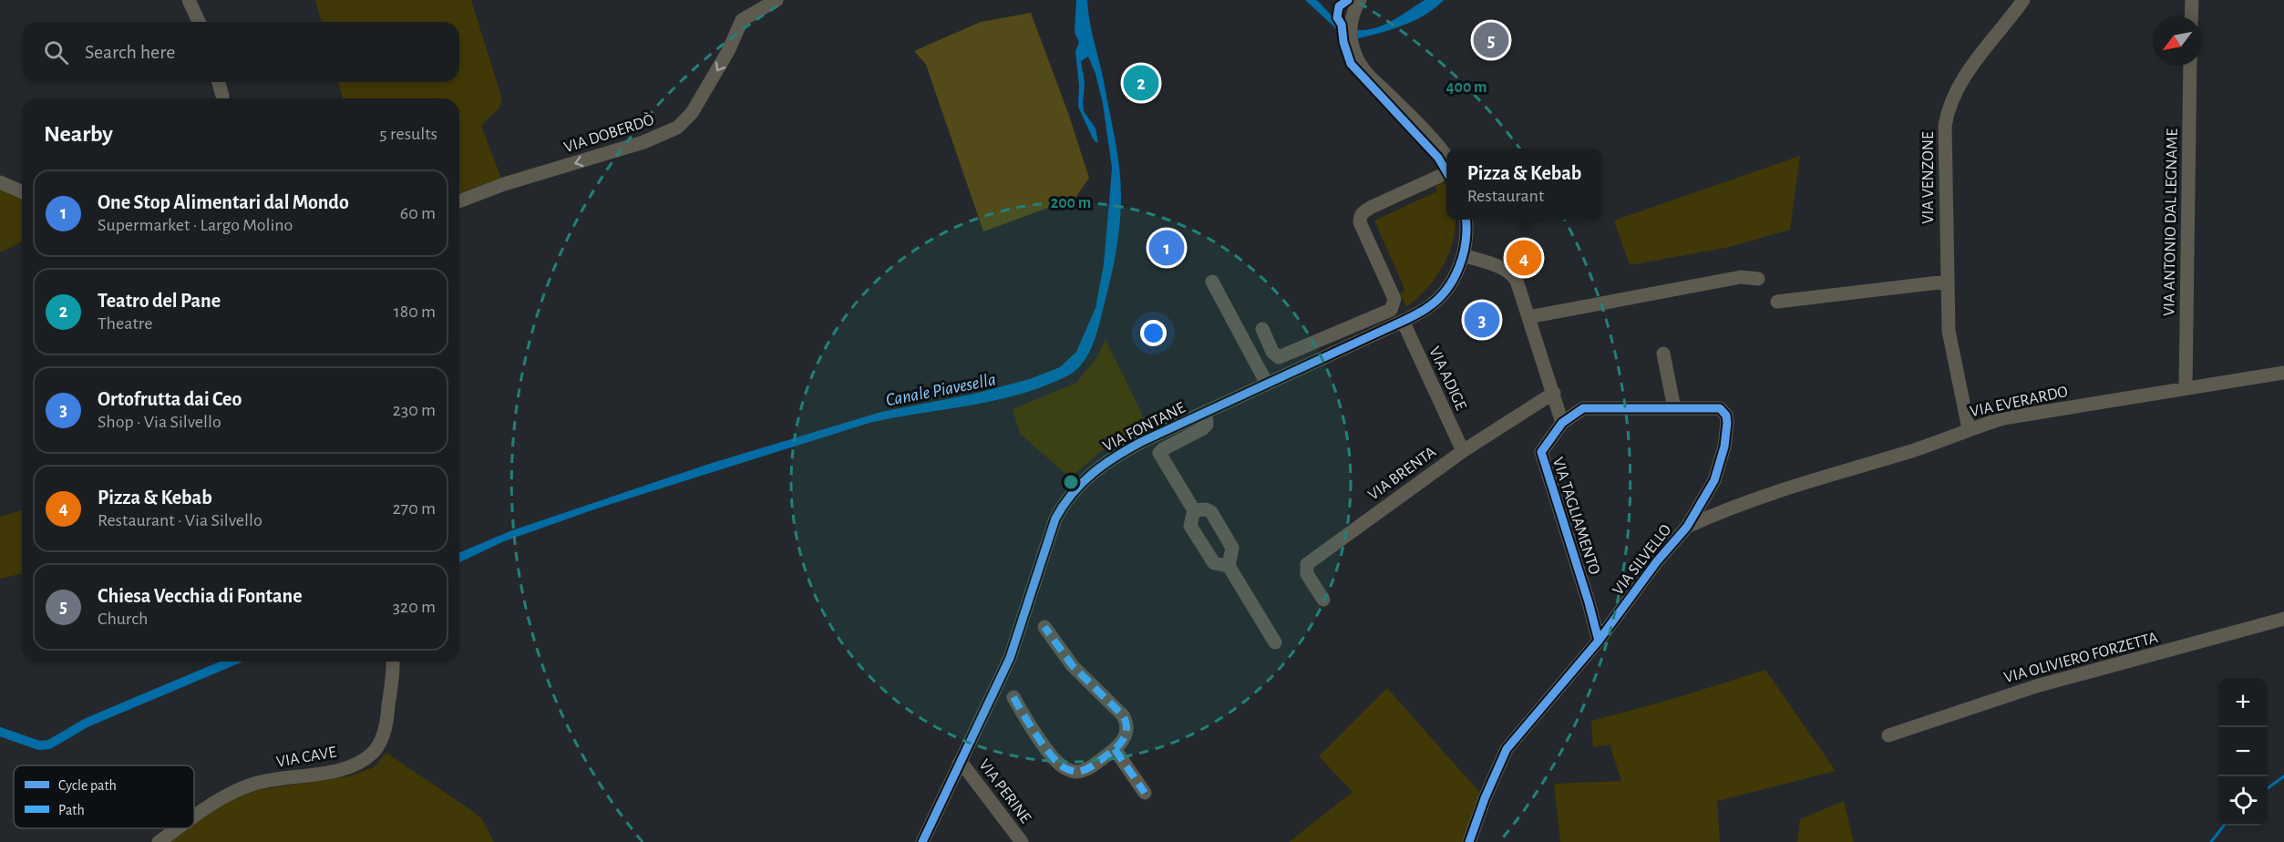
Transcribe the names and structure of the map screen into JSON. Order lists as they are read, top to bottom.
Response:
{
  "streets": {
    "street": [
      "VIA DOBERDÒ",
      "VIA VENZONE",
      "VIA ANTONIO DAL LEGNAME",
      "VIA ADIGE",
      "VIA EVERARDO",
      "VIA FONTANE",
      "VIA BRENTA",
      "VIA TAGLIAMENTO",
      "VIA SILVELLO",
      "VIA OLIVIERO FORZETTA",
      "VIA CAVE",
      "VIA PERINE"
    ]
  },
  "crossings": [
    ["VIA VENZONE", "VIA EVERARDO"],
    ["VIA ANTONIO DAL LEGNAME", "VIA EVERARDO"],
    ["VIA ADIGE", "VIA FONTANE"],
    ["VIA ADIGE", "VIA BRENTA"],
    ["VIA EVERARDO", "VIA SILVELLO"],
    ["VIA FONTANE", "VIA PERINE"],
    ["VIA TAGLIAMENTO", "VIA SILVELLO"]
  ],
  "one_way": ["VIA DOBERDÒ"],
  "water": ["Canale Piavesella"],
  "legend": ["Cycle path", "Path"],
  "north": "bottom left",
  "page": {
    "pins": [
      "5",
      "2",
      "1",
      "4",
      "3"
    ],
    "search": "Search here",
    "heading": ["Nearby", "5 results"],
    "popup": ["Pizza & Kebab", "Restaurant"],
    "list": [
      {
        "mark": "1",
        "name": "One Stop Alimentari dal Mondo",
        "note": "Supermarket · Largo Molino",
        "value": "60 m"
      },
      {
        "mark": "2",
        "name": "Teatro del Pane",
        "note": "Theatre",
        "value": "180 m"
      },
      {
        "mark": "3",
        "name": "Ortofrutta dai Ceo",
        "note": "Shop · Via Silvello",
        "value": "230 m"
      },
      {
        "mark": "4",
        "name": "Pizza & Kebab",
        "note": "Restaurant · Via Silvello",
        "value": "270 m"
      },
      {
        "mark": "5",
        "name": "Chiesa Vecchia di Fontane",
        "note": "Church",
        "value": "320 m"
      }
    ],
    "map_buttons": ["+", "−"]
  },
  "rings": ["400 m", "200 m"]
}
